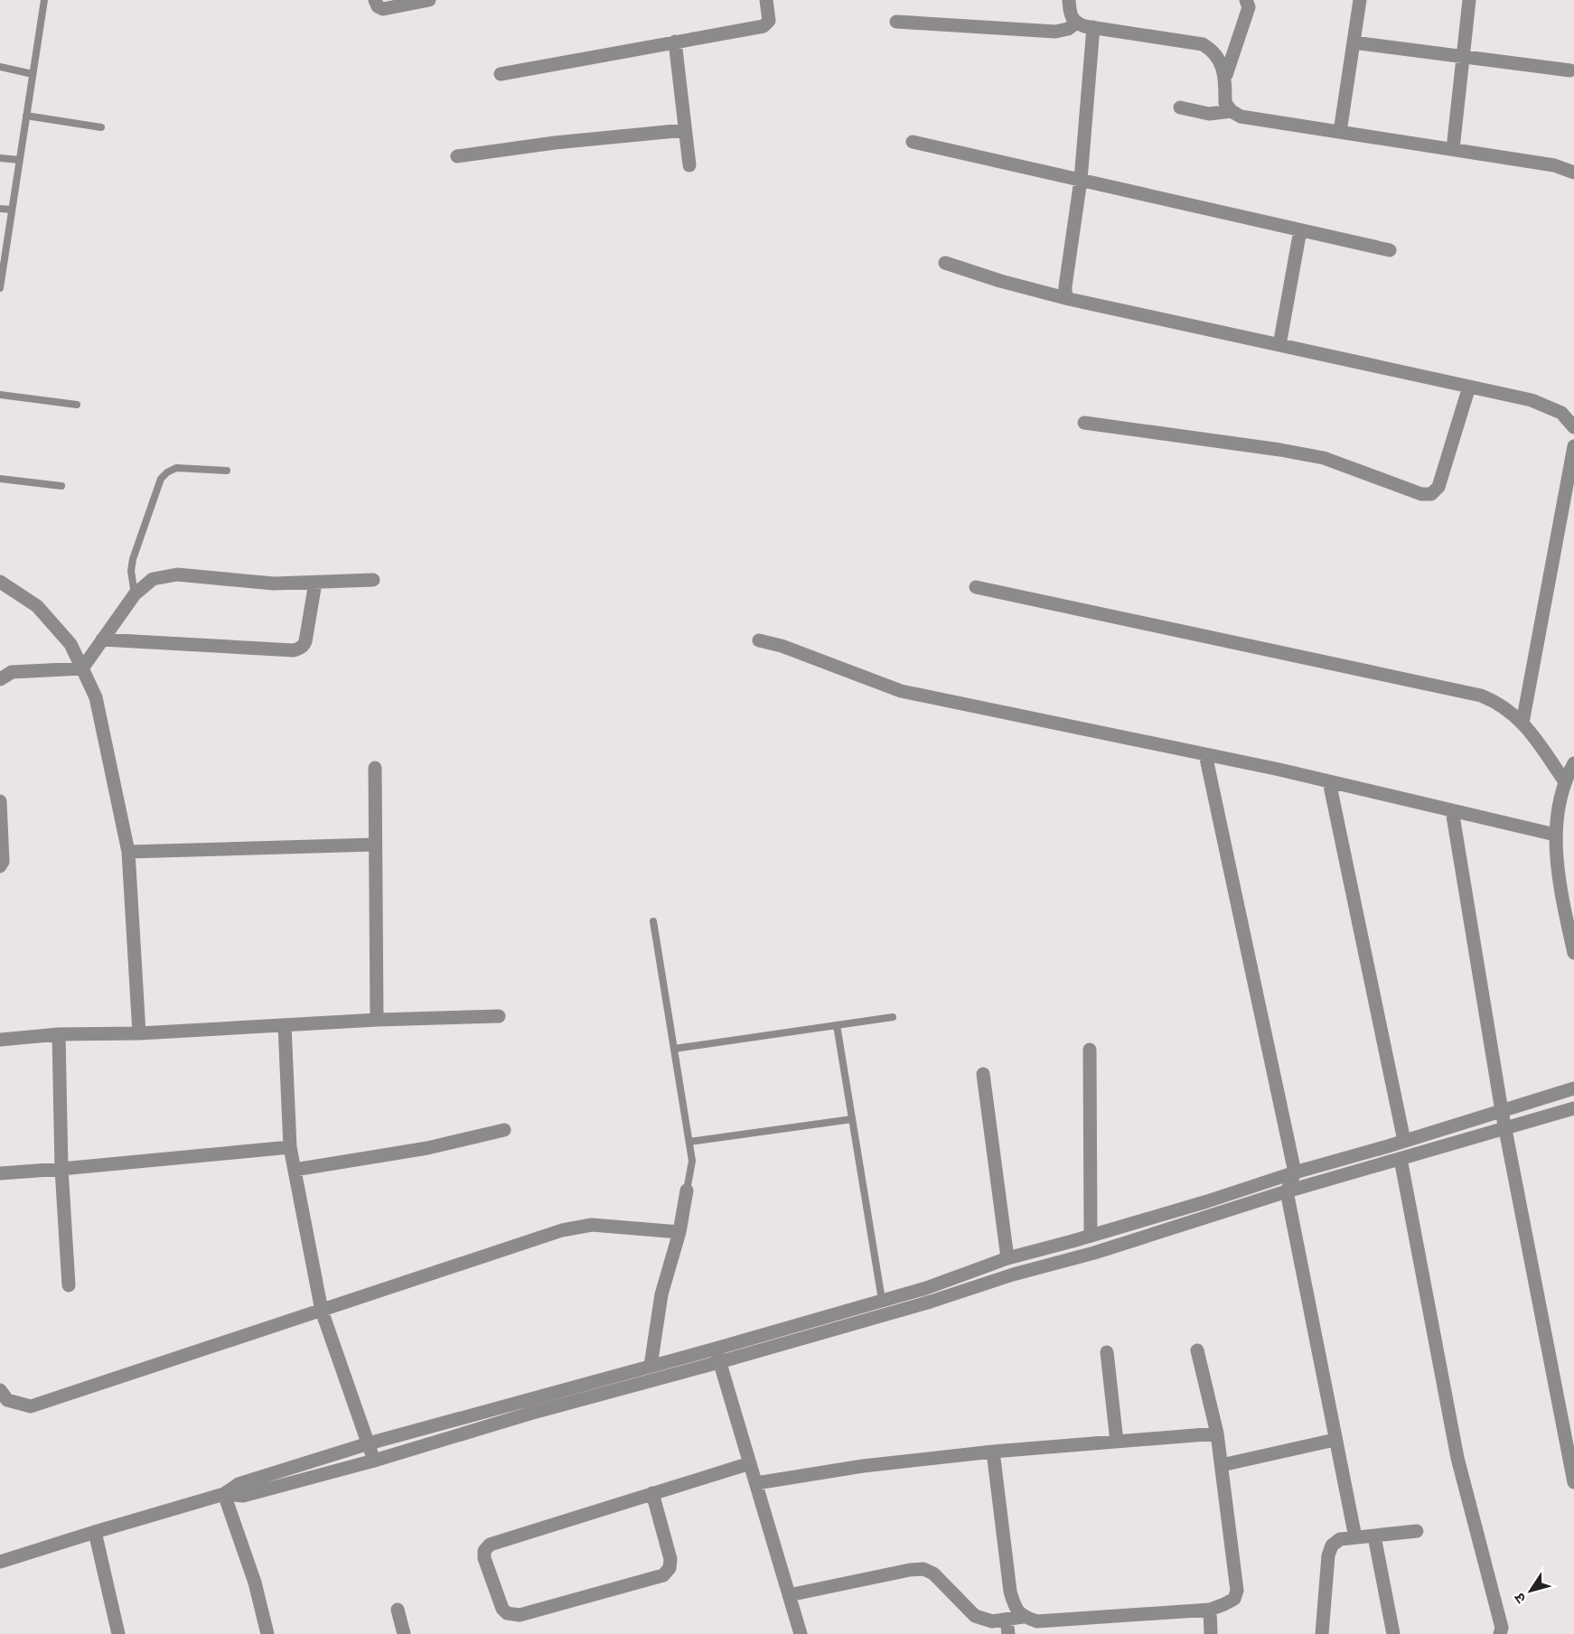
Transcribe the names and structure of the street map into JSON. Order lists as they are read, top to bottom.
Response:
{
  "north": "bottom left"
}
